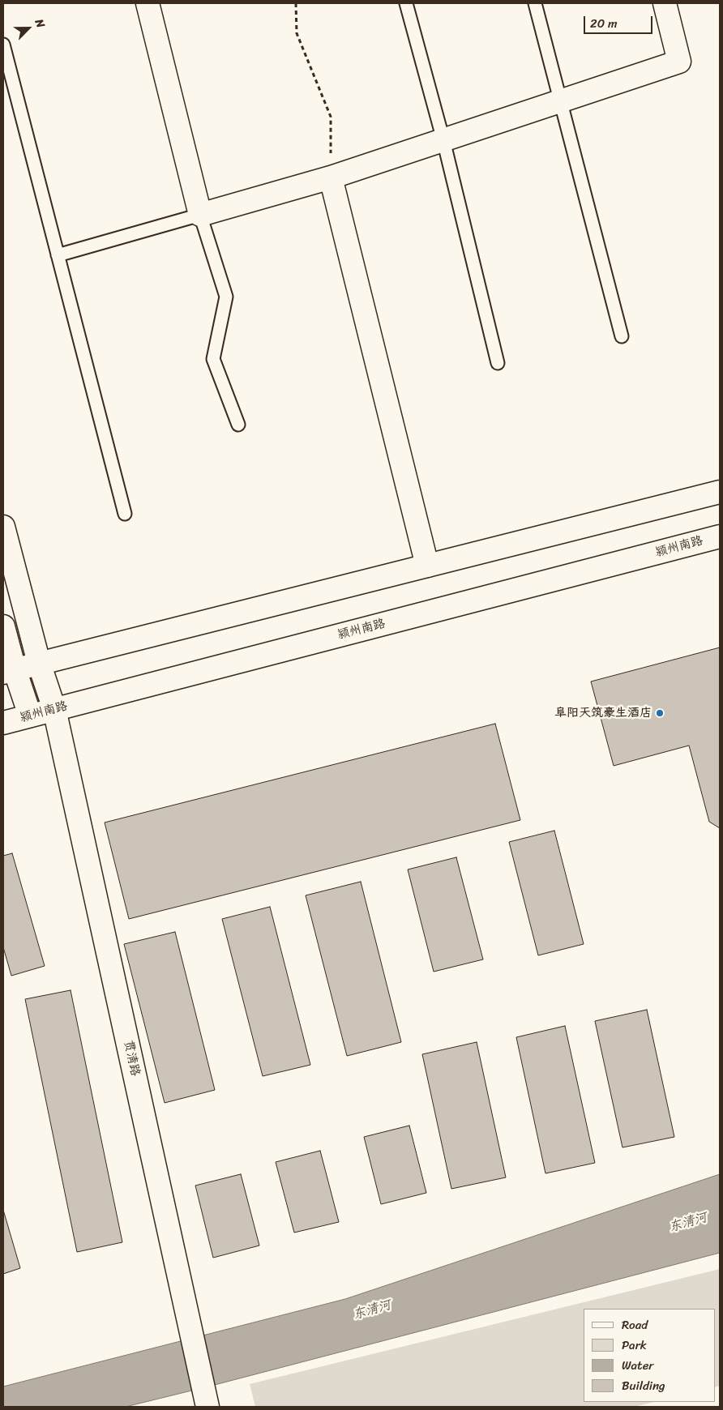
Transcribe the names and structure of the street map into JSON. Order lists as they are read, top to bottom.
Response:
{
  "streets": {
    "street": ["颍州南路", "贯清路"]
  },
  "crossings": [
    ["颍州南路", "贯清路"]
  ],
  "water": ["东清河"],
  "places": ["阜阳天筑豪生酒店"],
  "legend": [
    "Road",
    "Park",
    "Water",
    "Building"
  ],
  "scale_bar": "20 m",
  "north": "top right"
}
